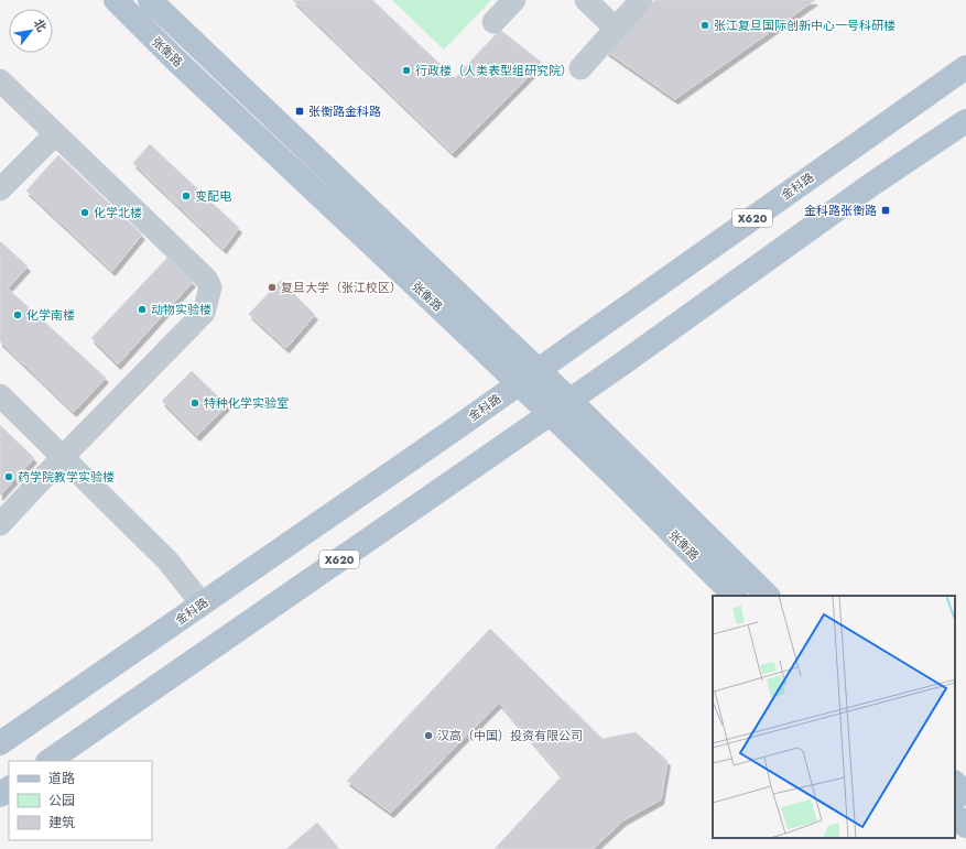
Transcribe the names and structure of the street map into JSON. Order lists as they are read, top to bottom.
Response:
{
  "streets": {
    "main road": ["张衡路", "金科路", "X620"]
  },
  "crossings": [
    ["张衡路", "金科路"],
    ["张衡路", "X620"]
  ],
  "places": {
    "other": [
      "张江复旦国际创新中心一号科研楼",
      "行政楼（人类表型组研究院）",
      "变配电",
      "化学北楼",
      "复旦大学（张江校区）",
      "动物实验楼",
      "化学南楼",
      "特种化学实验室",
      "药学院教学实验楼",
      "汉高（中国）投资有限公司"
    ],
    "transit": ["张衡路金科路", "金科路张衡路"]
  },
  "legend": ["道路", "公园", "建筑"],
  "north": "top right"
}
